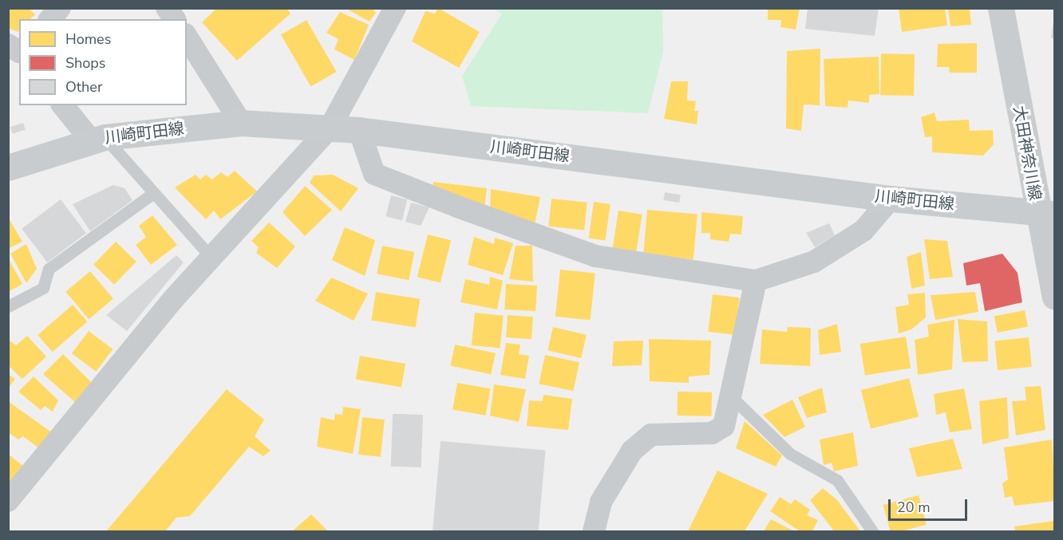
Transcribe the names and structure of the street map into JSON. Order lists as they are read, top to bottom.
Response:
{
  "streets": {
    "main road": ["川崎町田線", "大田神奈川線"]
  },
  "crossings": [
    ["川崎町田線", "大田神奈川線"]
  ],
  "legend": ["Homes", "Shops", "Other"],
  "scale_bar": "20 m"
}
